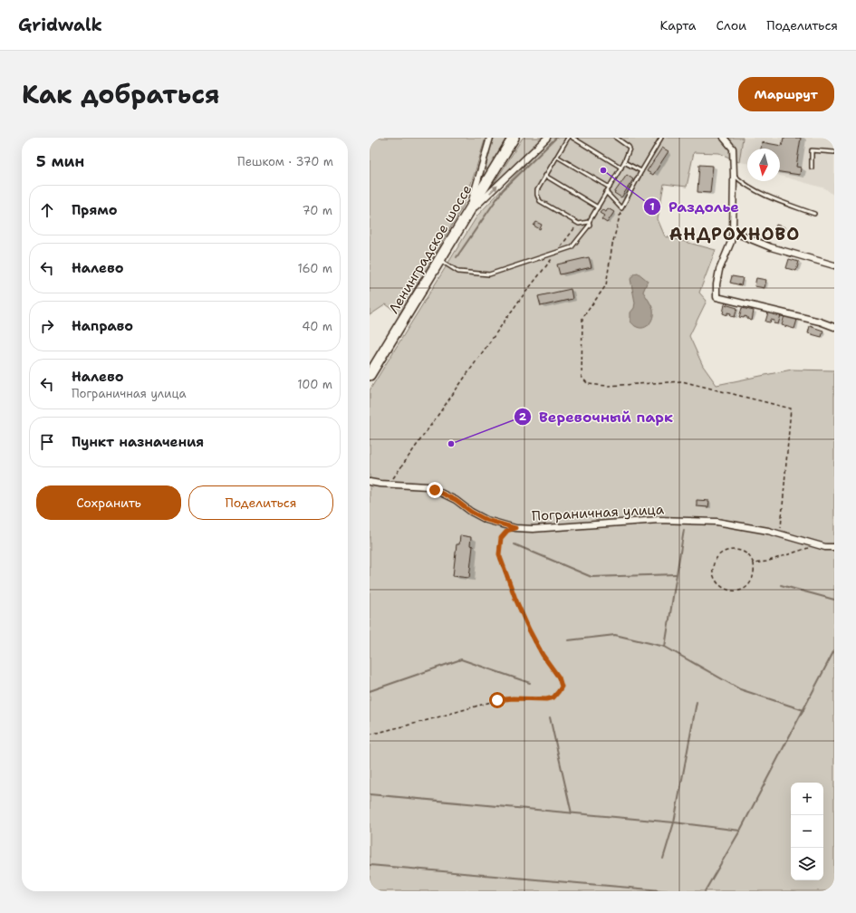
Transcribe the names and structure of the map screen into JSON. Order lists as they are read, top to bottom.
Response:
{
  "streets": {
    "highway": ["Ленинградское шоссе"],
    "street": ["Пограничная улица"]
  },
  "districts": ["АНДРОХНОВО"],
  "places": ["Раздолье", "Веревочный парк"],
  "north": "bottom",
  "page": {
    "header": "Gridwalk",
    "nav": ["Карта", "Слои", "Поделиться"],
    "title": "Как добраться",
    "buttons": [
      "Маршрут",
      ["Сохранить", "Поделиться"]
    ],
    "heading": ["5 мин", "Пешком · 370 m"],
    "list": [
      ["Прямо", "70 m"],
      ["Налево", "160 m"],
      ["Направо", "40 m"],
      ["Налево", "Пограничная улица", "100 m"],
      "Пункт назначения"
    ],
    "map_buttons": ["+", "−"]
  }
}
